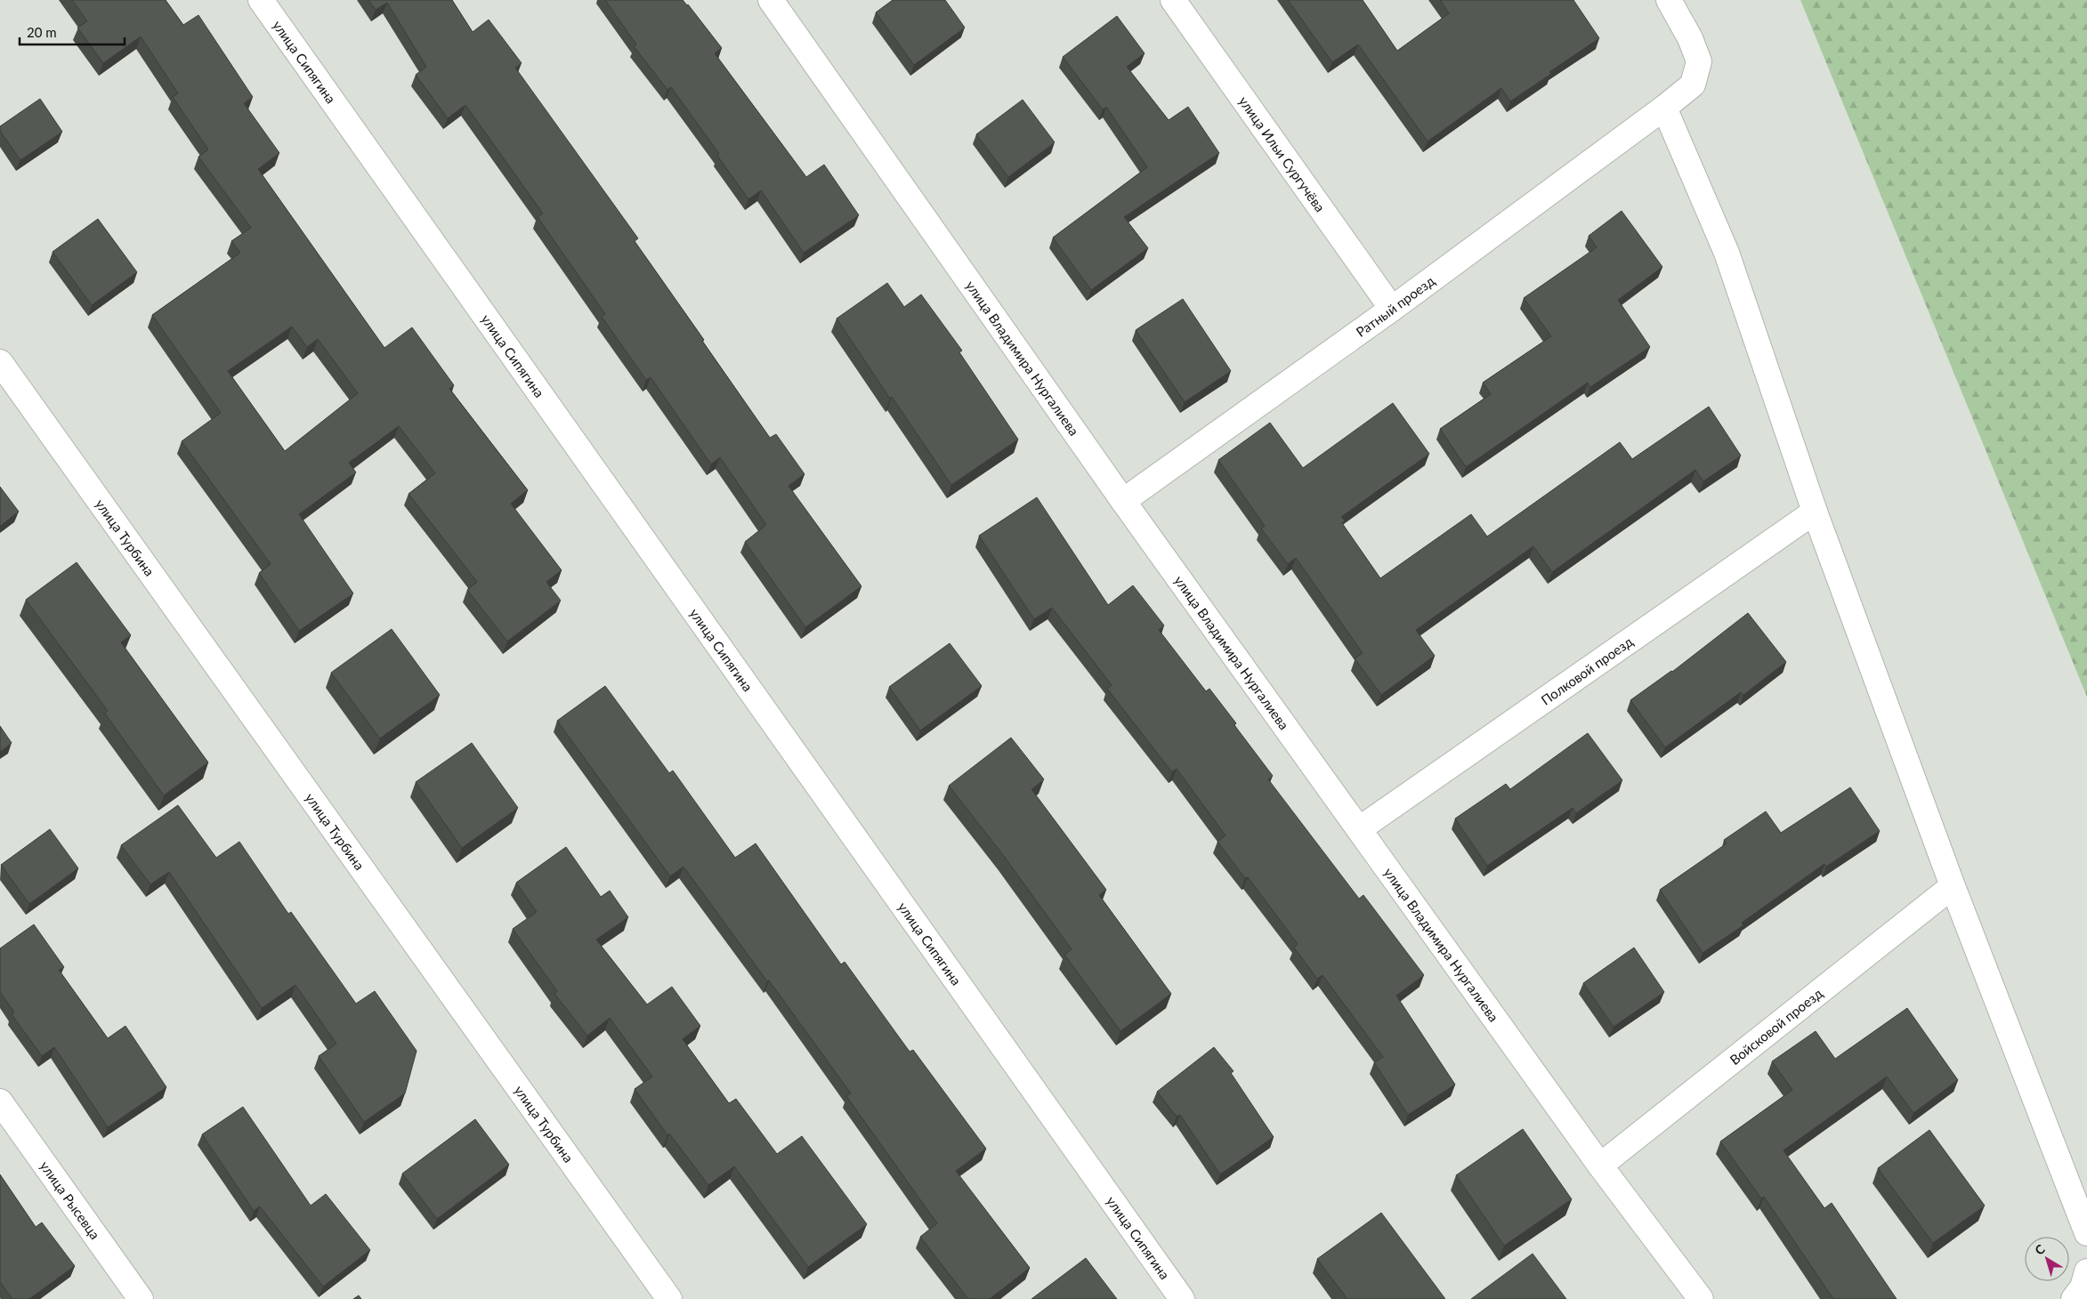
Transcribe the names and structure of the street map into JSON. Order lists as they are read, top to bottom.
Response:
{
  "streets": {
    "street": [
      "улица Сипягина",
      "улица Ильи Сургучёва",
      "Ратный проезд",
      "улица Владимира Нургалиева",
      "улица Турбина",
      "Полковой проезд",
      "Войсковой проезд",
      "улица Рысевца"
    ]
  },
  "crossings": [
    ["улица Ильи Сургучёва", "Ратный проезд"],
    ["Ратный проезд", "улица Владимира Нургалиева"],
    ["улица Владимира Нургалиева", "Полковой проезд"],
    ["улица Владимира Нургалиева", "Войсковой проезд"]
  ],
  "scale_bar": "20 m",
  "north": "top left"
}
